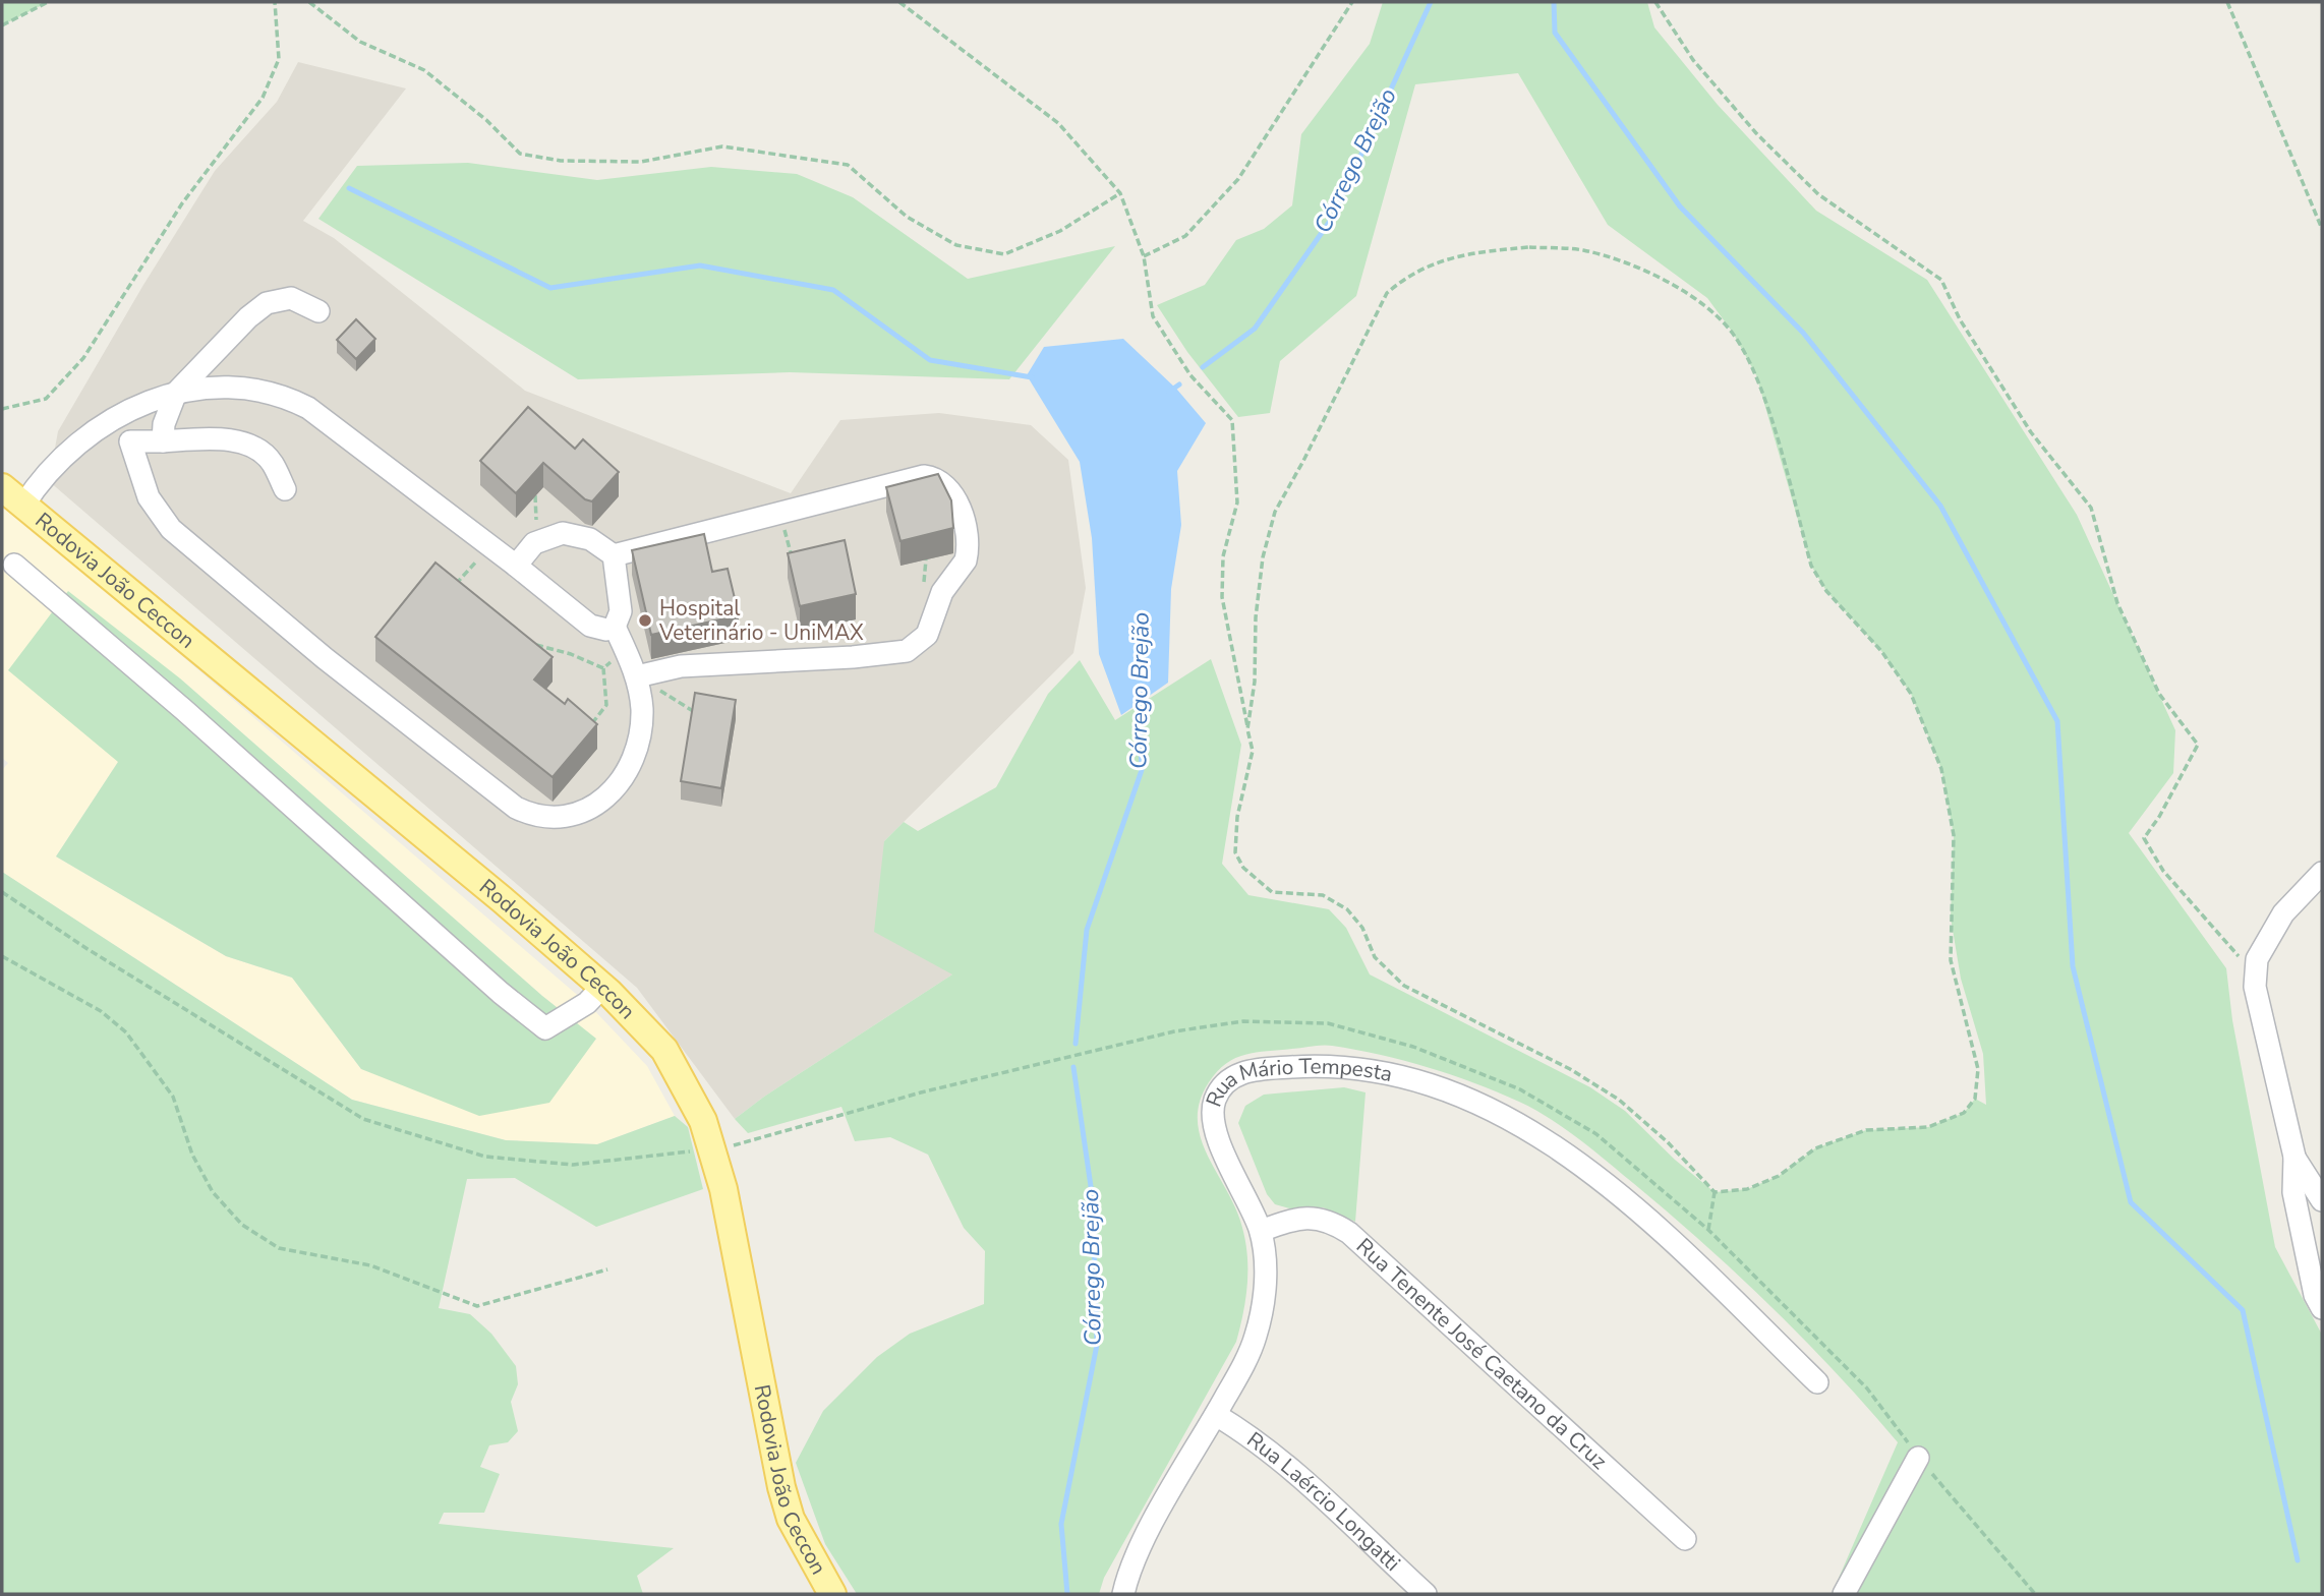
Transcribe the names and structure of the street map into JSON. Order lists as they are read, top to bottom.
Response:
{
  "streets": {
    "main road": ["Rodovia João Ceccon"],
    "street": ["Rua Mário Tempesta", "Rua Tenente José Caetano da Cruz", "Rua Laércio Longatti"]
  },
  "crossings": [
    ["Rua Mário Tempesta", "Rua Tenente José Caetano da Cruz"],
    ["Rua Mário Tempesta", "Rua Laércio Longatti"]
  ],
  "water": ["Córrego Brejão"],
  "places": ["Hospital Veterinário - UniMAX"]
}
